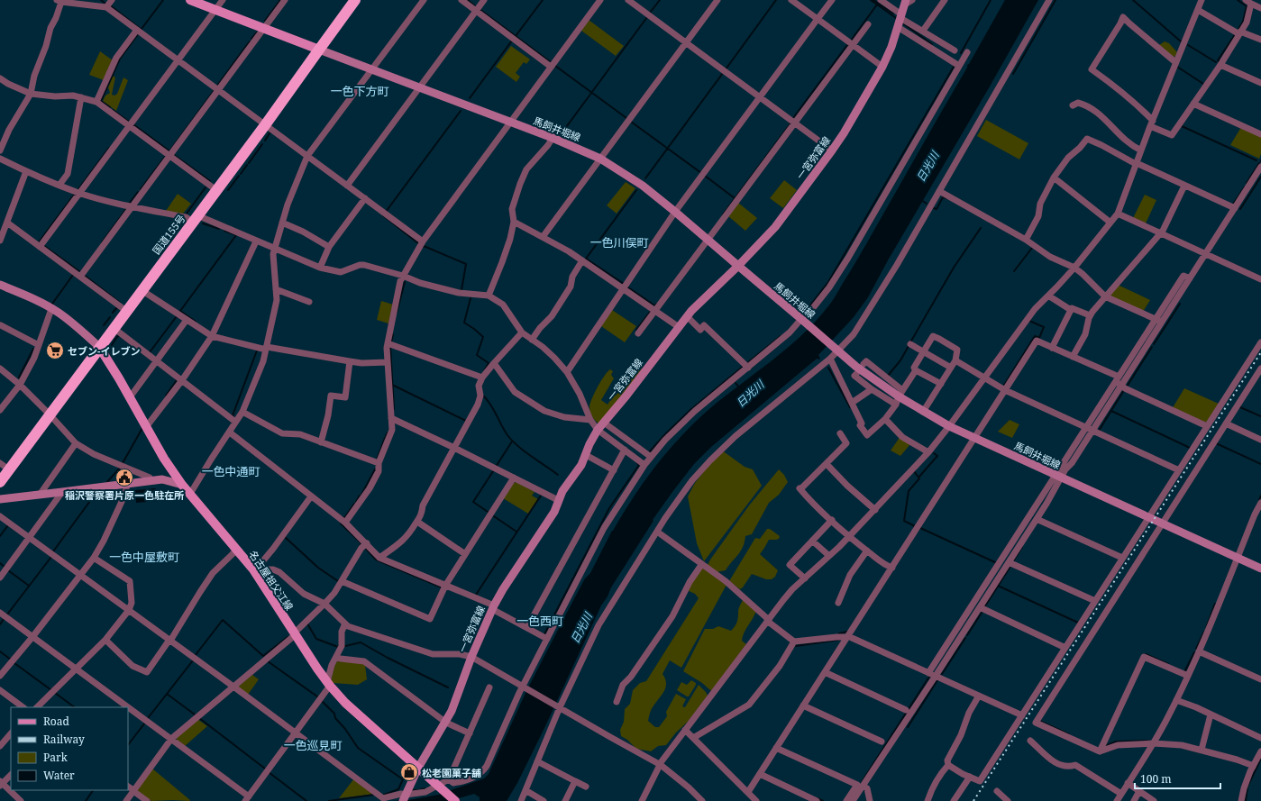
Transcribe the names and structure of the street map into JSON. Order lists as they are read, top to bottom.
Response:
{
  "streets": {
    "highway": ["国道155号"],
    "main road": ["馬飼井堀線", "一宮弥富線", "名古屋祖父江線"]
  },
  "crossings": [
    ["馬飼井堀線", "一宮弥富線"],
    ["馬飼井堀線", "国道155号"],
    ["一宮弥富線", "名古屋祖父江線"],
    ["国道155号", "名古屋祖父江線"]
  ],
  "districts": [
    "一色下方町",
    "一色川俣町",
    "一色中通町",
    "一色中屋敷町",
    "一色西町",
    "一色巡見町"
  ],
  "water": ["日光川"],
  "places": {
    "supermarket": ["セブン-イレブン"],
    "public building": ["稲沢警察署片原一色駐在所"],
    "shop": ["松老園菓子舗"]
  },
  "legend": [
    "Road",
    "Railway",
    "Park",
    "Water"
  ],
  "scale_bar": "100 m"
}
